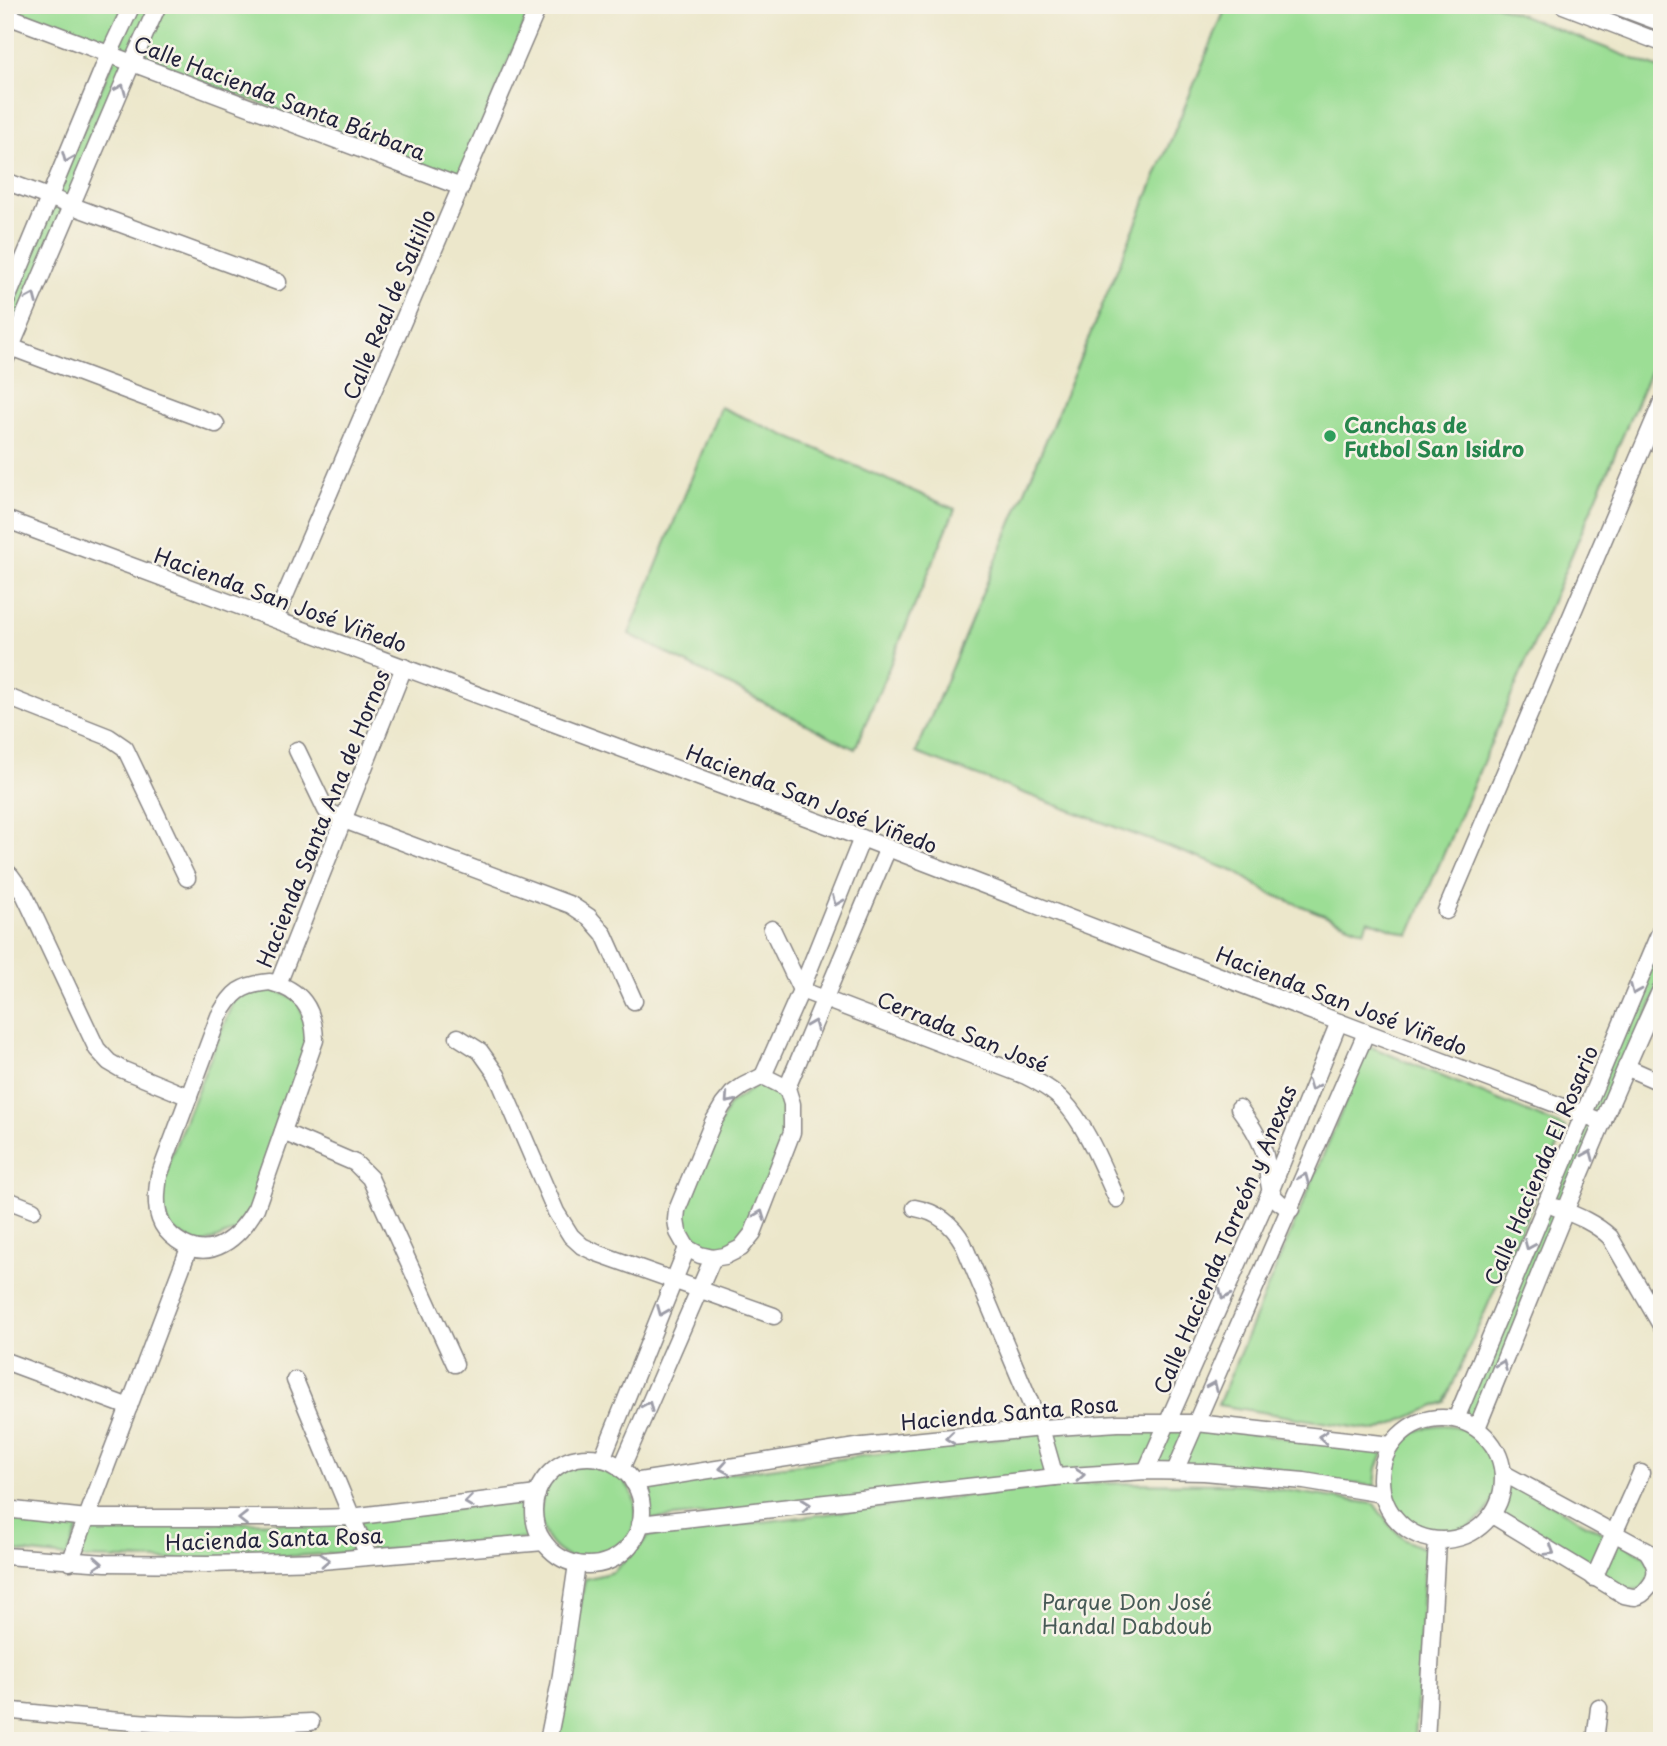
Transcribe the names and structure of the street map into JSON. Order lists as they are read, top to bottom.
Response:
{
  "streets": {
    "street": [
      "Calle Hacienda Santa Bárbara",
      "Calle Real de Saltillo",
      "Hacienda San José Viñedo",
      "Hacienda Santa Ana de Hornos",
      "Cerrada San José",
      "Calle Hacienda El Rosario",
      "Calle Hacienda Torreón y Anexas",
      "Hacienda Santa Rosa"
    ]
  },
  "crossings": [
    ["Calle Hacienda Santa Bárbara", "Calle Real de Saltillo"],
    ["Calle Real de Saltillo", "Hacienda San José Viñedo"],
    ["Hacienda San José Viñedo", "Hacienda Santa Ana de Hornos"],
    ["Hacienda San José Viñedo", "Calle Hacienda El Rosario"],
    ["Hacienda San José Viñedo", "Calle Hacienda Torreón y Anexas"],
    ["Calle Hacienda El Rosario", "Hacienda Santa Rosa"],
    ["Calle Hacienda Torreón y Anexas", "Hacienda Santa Rosa"]
  ],
  "parks": ["Parque Don José Handal Dabdoub"],
  "places": ["Canchas de Futbol San Isidro"]
}
